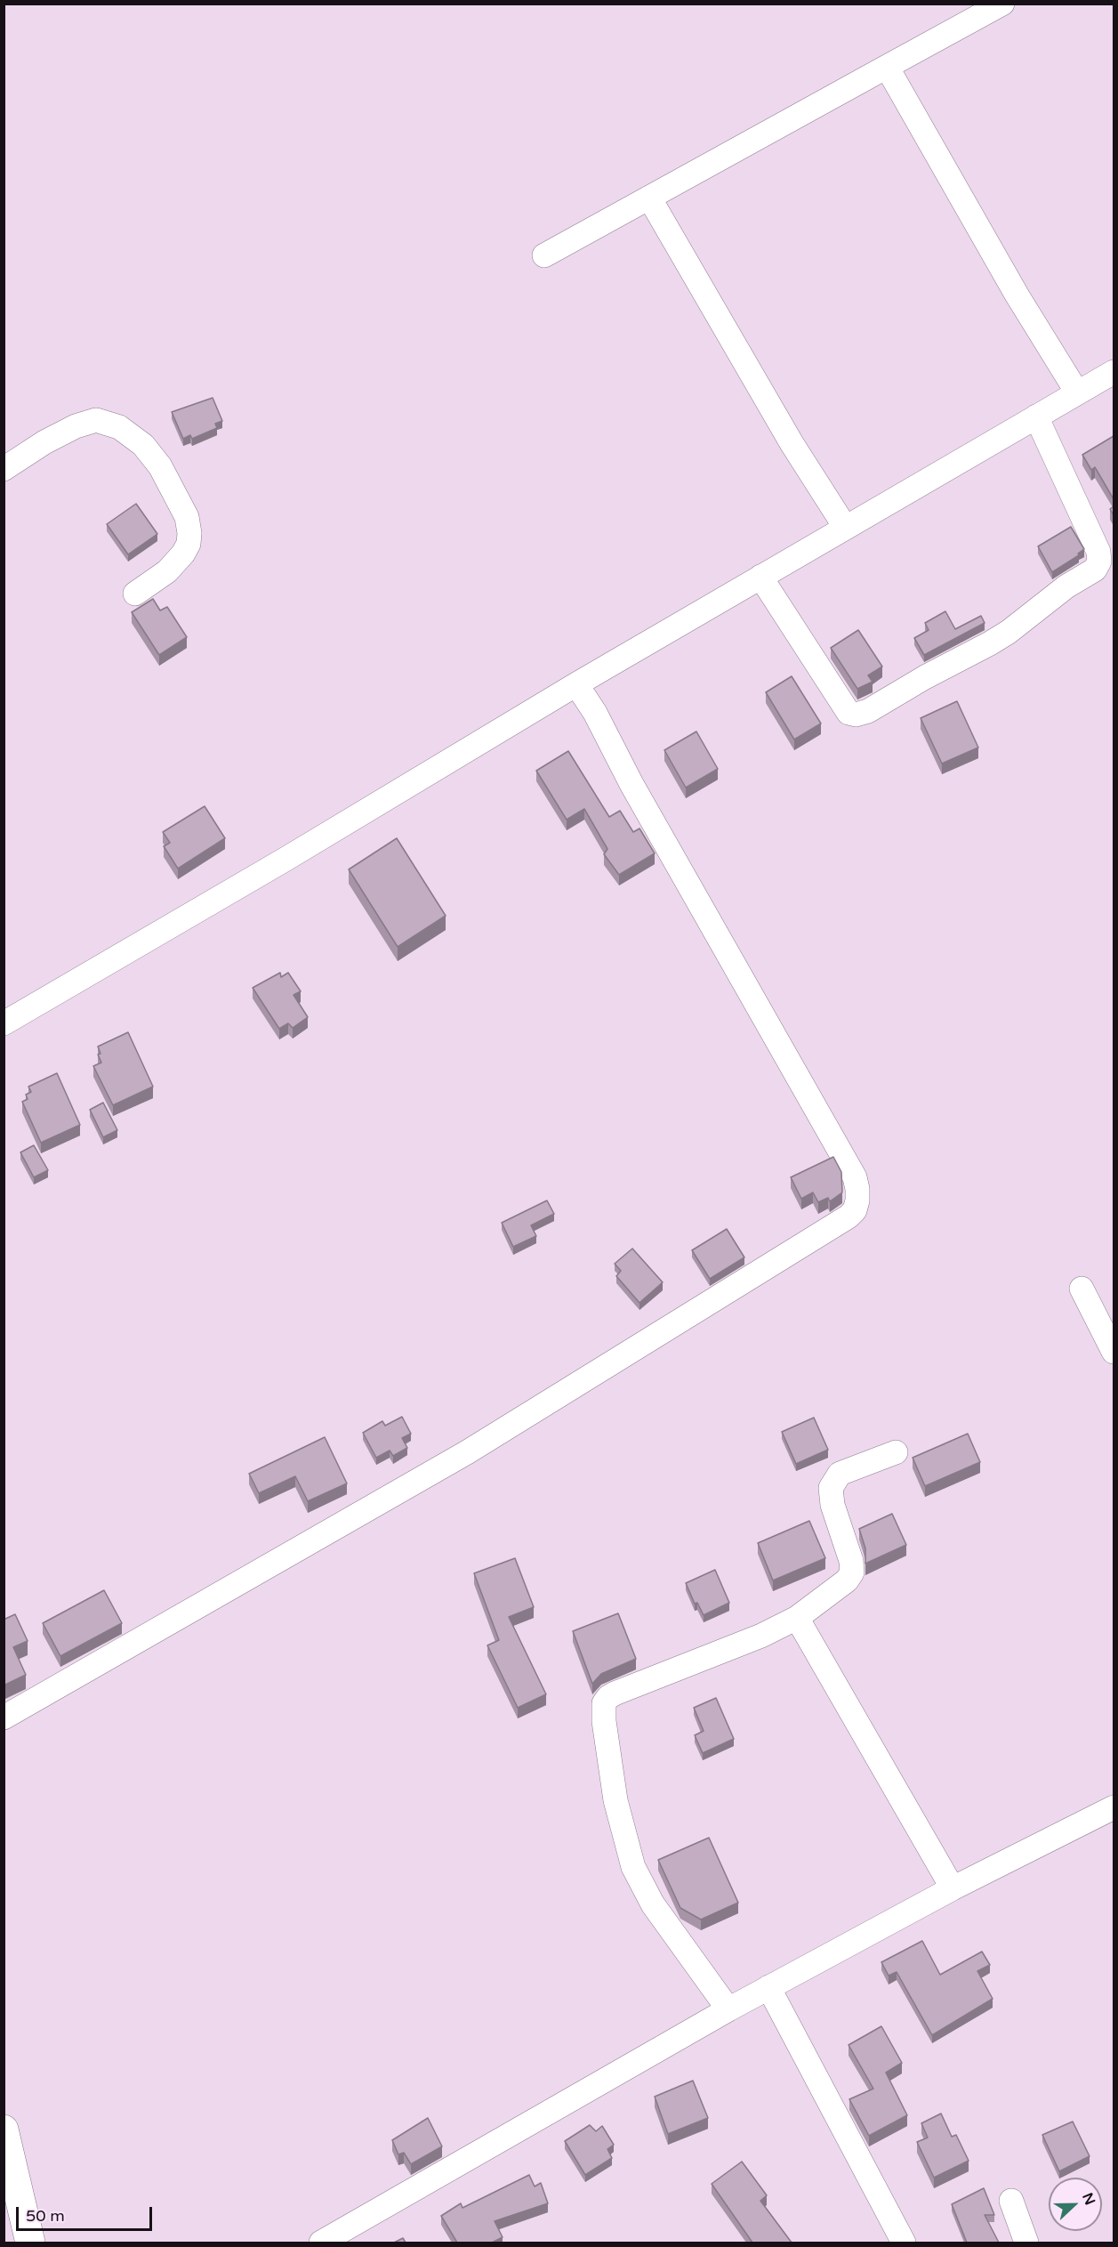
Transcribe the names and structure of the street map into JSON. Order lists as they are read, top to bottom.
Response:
{
  "scale_bar": "50 m",
  "north": "right"
}
